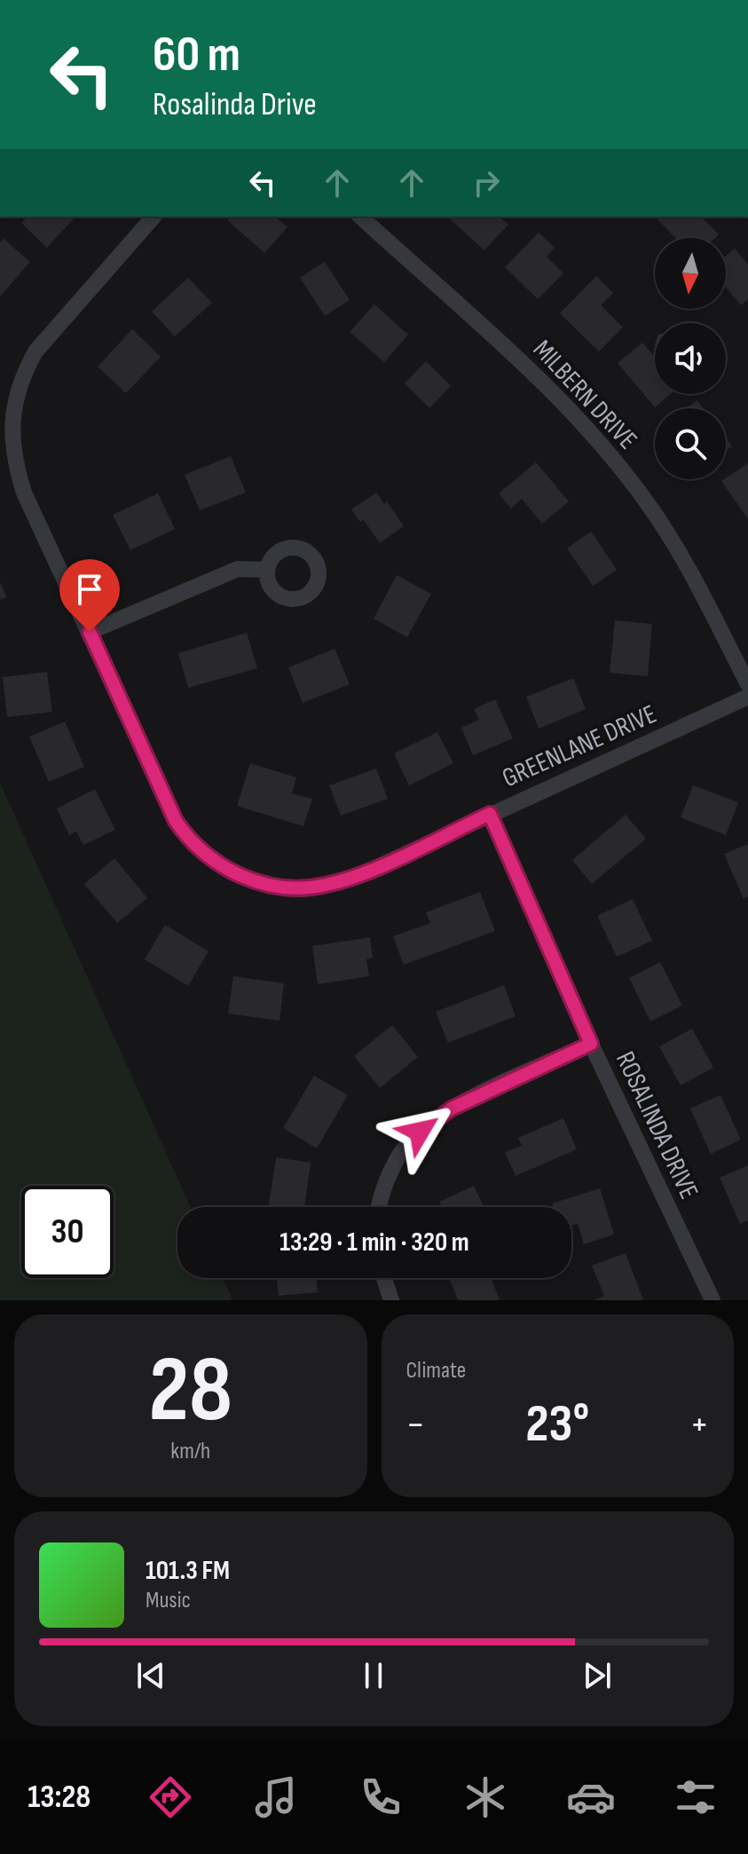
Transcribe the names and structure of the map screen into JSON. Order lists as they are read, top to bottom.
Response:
{
  "streets": {
    "street": ["MILBERN DRIVE", "GREENLANE DRIVE", "ROSALINDA DRIVE"]
  },
  "crossings": [
    ["GREENLANE DRIVE", "ROSALINDA DRIVE"]
  ],
  "north": "bottom",
  "page": {
    "turn": ["60 m", "Rosalinda Drive"],
    "limit": "30",
    "trip": "13:29 · 1 min · 320 m",
    "tile": [
      ["28", "km/h"],
      "Climate"
    ],
    "heat": ["−", "23°", "+"],
    "song": ["101.3 FM", "Music"],
    "tabs": "13:28"
  }
}
